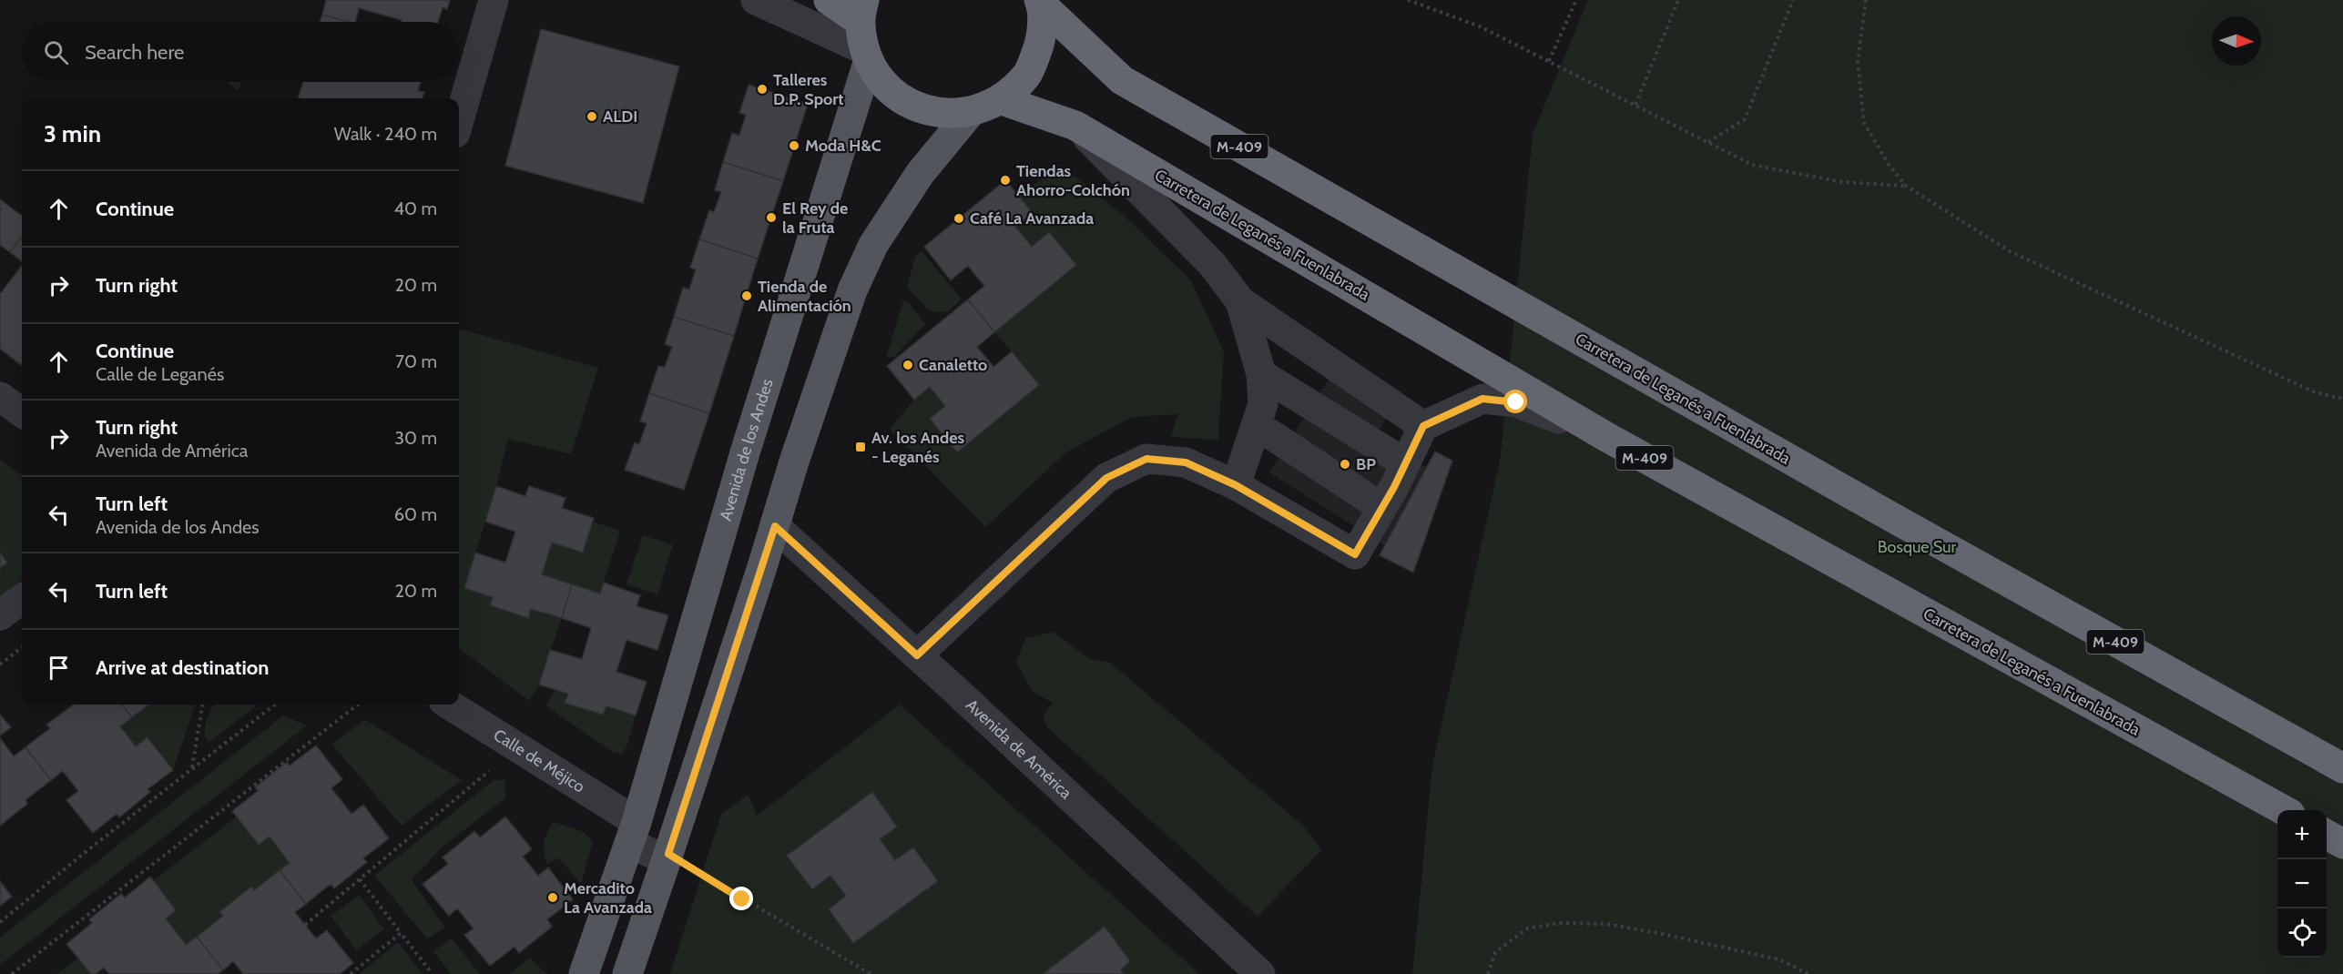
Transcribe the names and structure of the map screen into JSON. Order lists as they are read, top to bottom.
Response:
{
  "streets": {
    "highway": ["M-409", "Carretera de Leganés a Fuenlabrada"],
    "main road": ["Avenida de los Andes"],
    "street": ["Avenida de América", "Calle de Méjico"]
  },
  "crossings": [
    ["M-409", "Carretera de Leganés a Fuenlabrada"],
    ["M-409", "Avenida de los Andes"],
    ["Avenida de los Andes", "Calle de Méjico"]
  ],
  "parks": ["Bosque Sur"],
  "places": {
    "other": [
      "Talleres D.P. Sport",
      "ALDI",
      "Moda H&C",
      "Tiendas Ahorro-Colchón",
      "El Rey de la Fruta",
      "Café La Avanzada",
      "Tienda de Alimentación",
      "Canaletto",
      "BP",
      "Mercadito La Avanzada"
    ],
    "transit": ["Av. los Andes - Leganés"]
  },
  "north": "right",
  "page": {
    "search": "Search here",
    "heading": ["3 min", "Walk · 240 m"],
    "list": [
      ["Continue", "40 m"],
      ["Turn right", "20 m"],
      ["Continue", "Calle de Leganés", "70 m"],
      ["Turn right", "Avenida de América", "30 m"],
      ["Turn left", "Avenida de los Andes", "60 m"],
      ["Turn left", "20 m"],
      "Arrive at destination"
    ],
    "map_buttons": ["+", "−"]
  }
}
